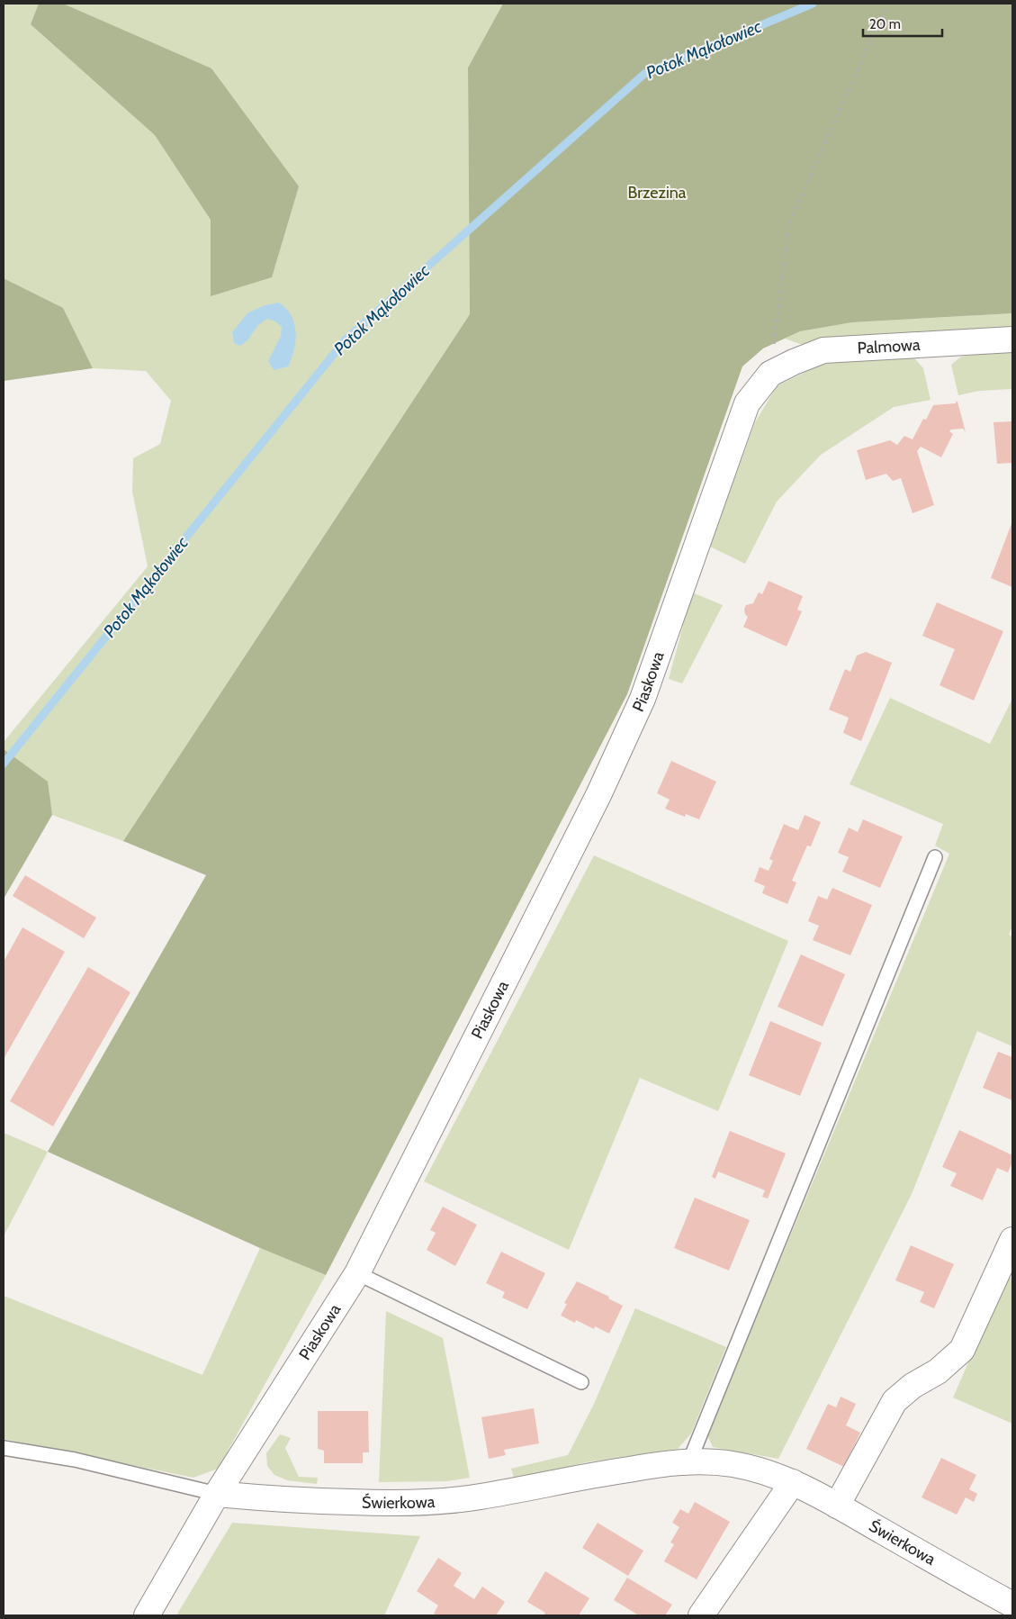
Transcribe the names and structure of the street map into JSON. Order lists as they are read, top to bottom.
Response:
{
  "streets": {
    "street": ["Palmowa", "Piaskowa", "Świerkowa"]
  },
  "crossings": [
    ["Palmowa", "Piaskowa"],
    ["Piaskowa", "Świerkowa"]
  ],
  "water": ["Potok Mąkołowiec"],
  "parks": ["Brzezina"],
  "scale_bar": "20 m"
}
